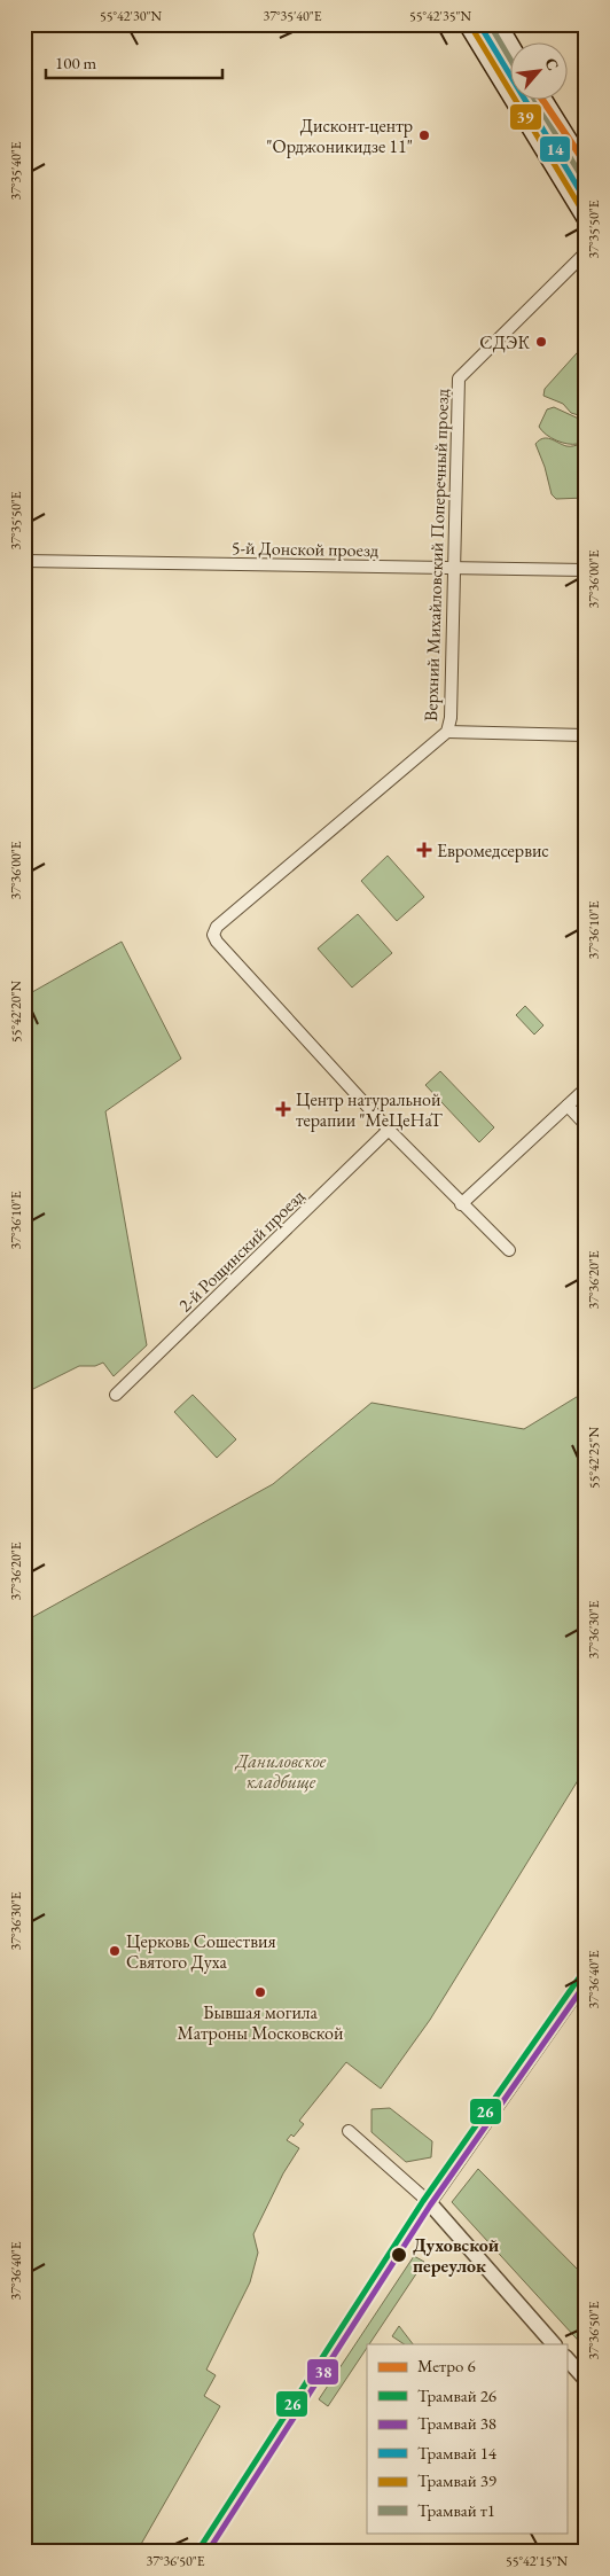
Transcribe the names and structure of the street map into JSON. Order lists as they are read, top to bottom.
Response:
{
  "streets": {
    "street": ["5-й Донской проезд", "Верхний Михайловский Поперечный проезд", "2-й Рощинский проезд"]
  },
  "crossings": [
    ["5-й Донской проезд", "Верхний Михайловский Поперечный проезд"],
    ["Верхний Михайловский Поперечный проезд", "2-й Рощинский проезд"]
  ],
  "parks": ["Даниловское кладбище"],
  "places": {
    "other": [
      "Дисконт-центр \"Орджоникидзе 11\"",
      "СДЭК",
      "Церковь Сошествия Святого Духа",
      "Бывшая могила Матроны Московской",
      "Духовской переулок"
    ],
    "health": ["Евромедсервис", "Центр натуральной терапии \"МеЦеНаТ"]
  },
  "lines": [
    "tram line 14",
    "tram line т1",
    "tram line 39",
    "metro line 6",
    "tram line 26",
    "tram line 38"
  ],
  "legend": [
    "Метро 6",
    "Трамвай 26",
    "Трамвай 38",
    "Трамвай 14",
    "Трамвай 39",
    "Трамвай т1"
  ],
  "scale_bar": "100 m",
  "north": "top right",
  "coordinates": [
    "55°42'30\"N",
    "37°35'40\"E",
    "55°42'35\"N",
    "37°35'50\"E",
    "37°36'00\"E",
    "37°36'10\"E",
    "55°42'20\"N",
    "37°36'20\"E",
    "55°42'25\"N",
    "37°36'30\"E",
    "37°36'40\"E",
    "37°36'50\"E",
    "55°42'15\"N"
  ]
}
